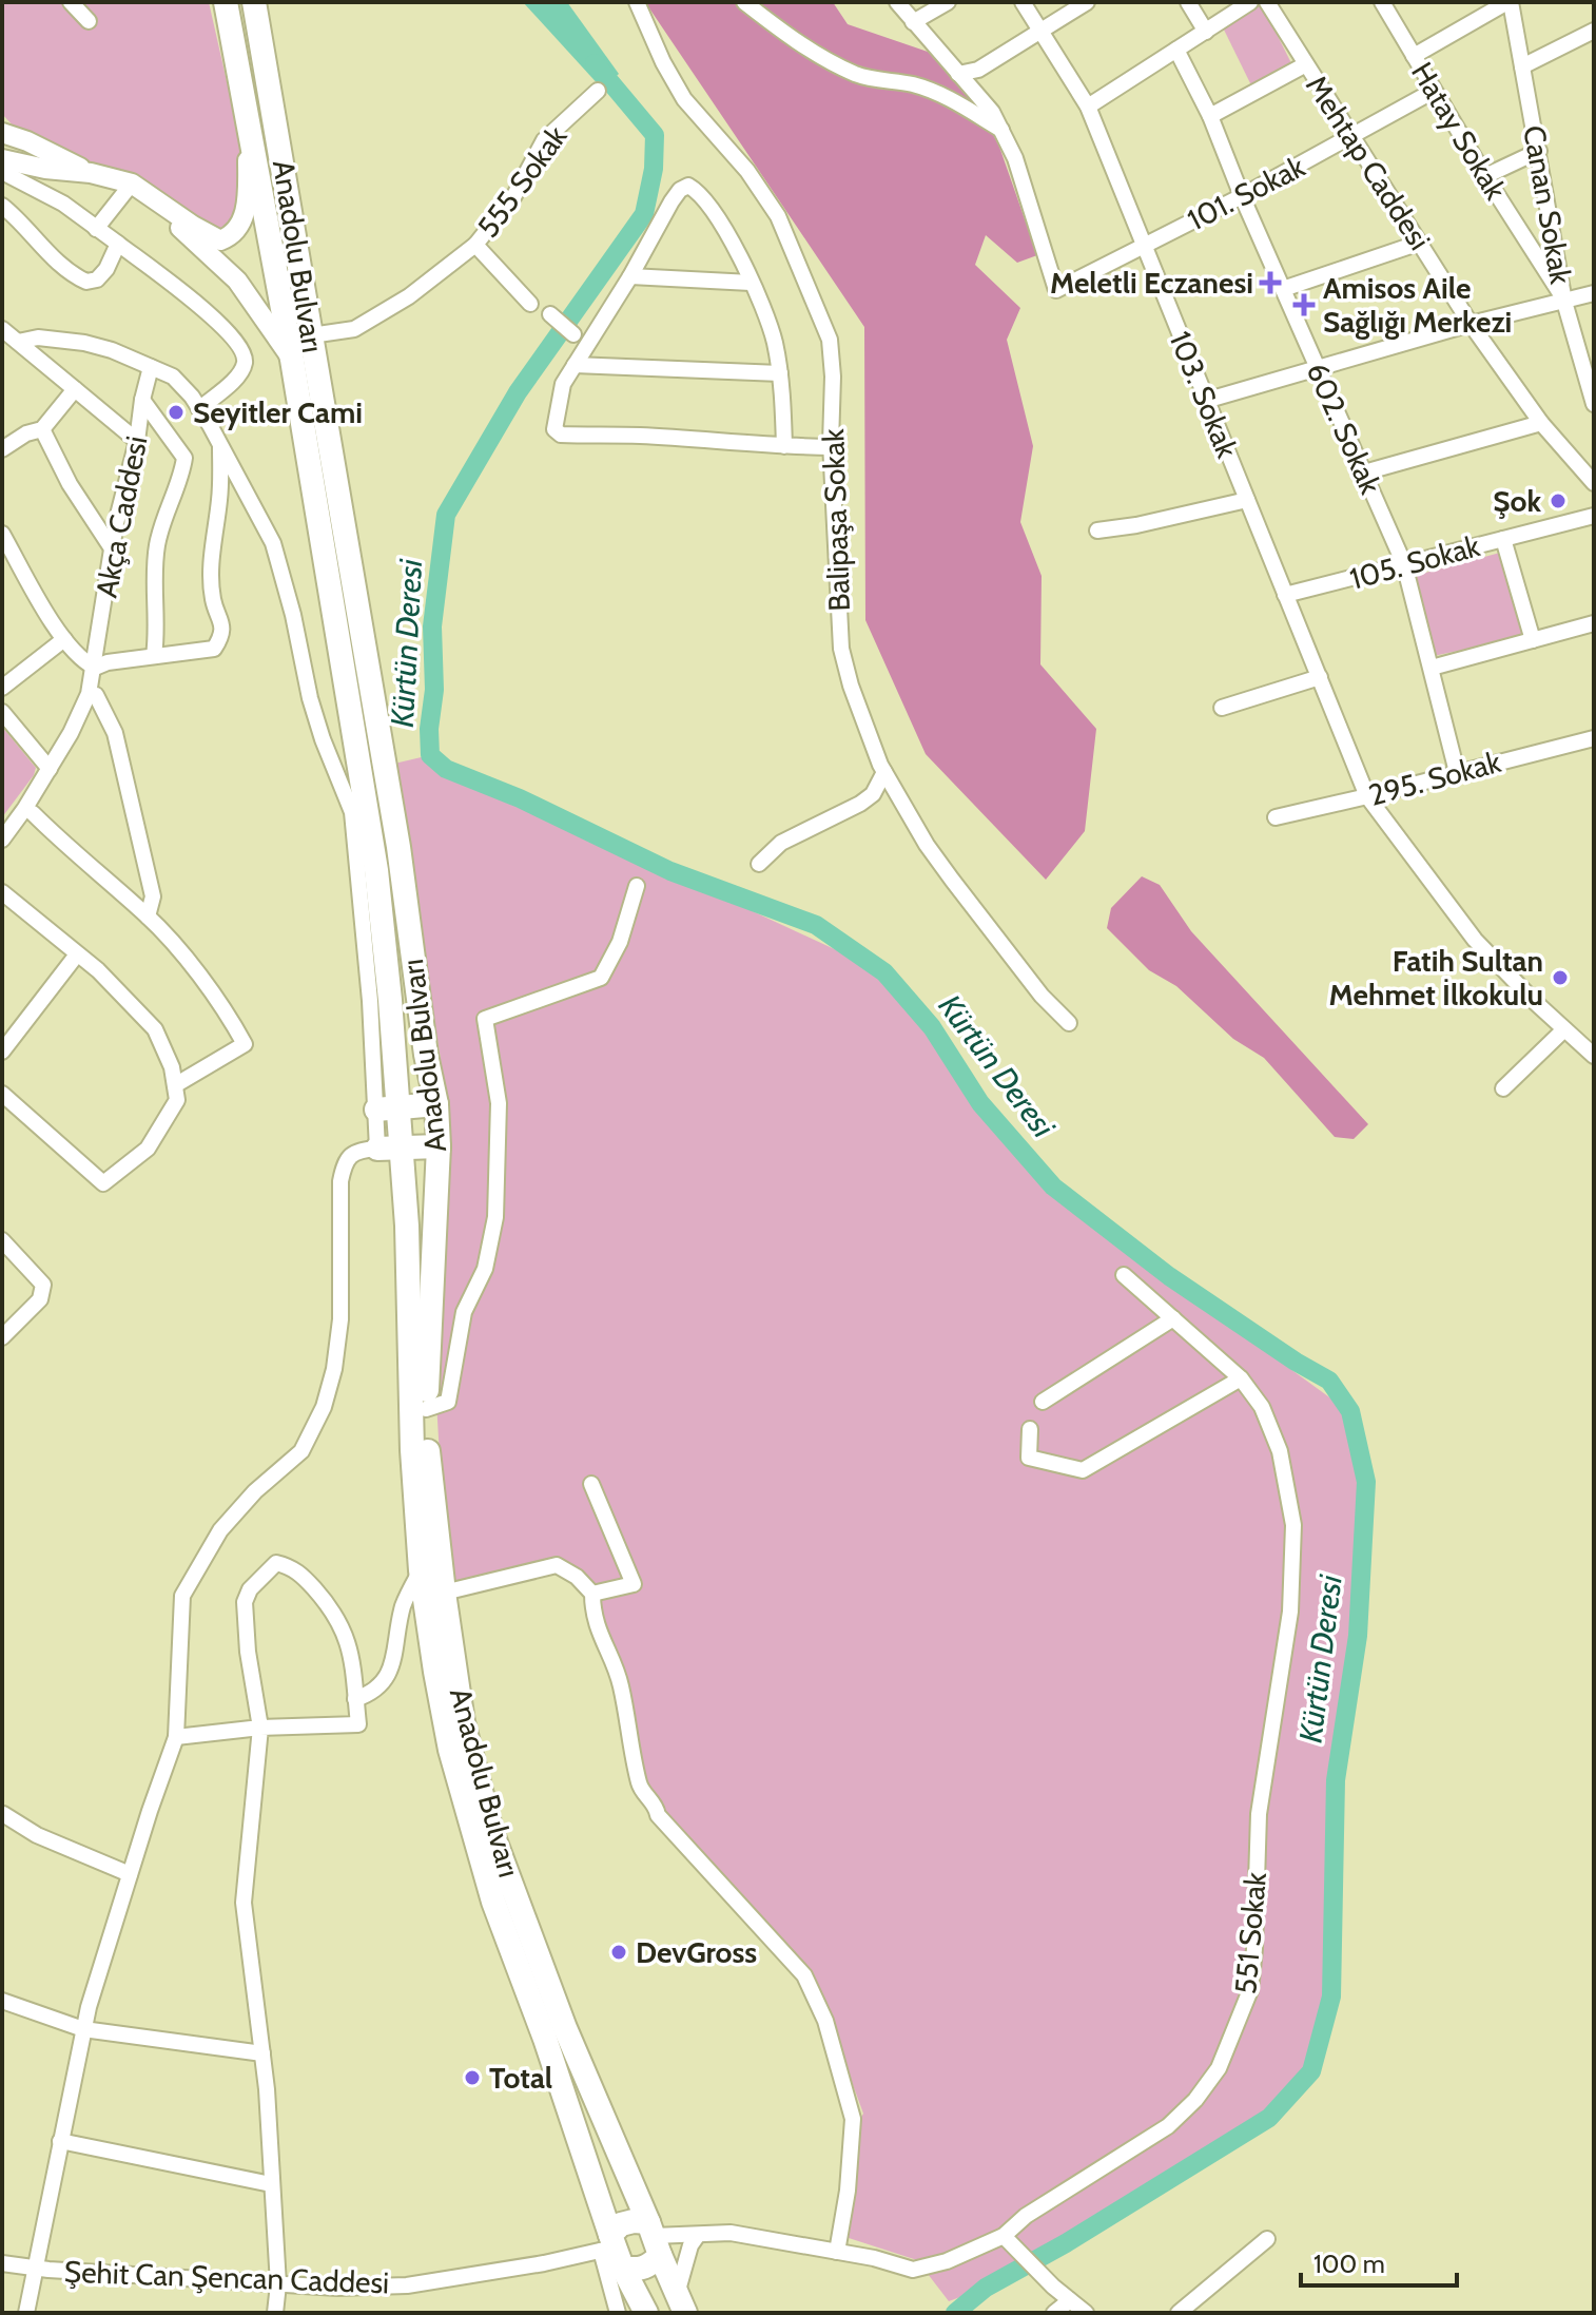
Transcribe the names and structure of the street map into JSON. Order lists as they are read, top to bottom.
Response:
{
  "streets": {
    "highway": ["Anadolu Bulvarı"],
    "street": [
      "Hatay Sokak",
      "Mehtap Caddesi",
      "555 Sokak",
      "101. Sokak",
      "Canan Sokak",
      "103. Sokak",
      "602. Sokak",
      "Akça Caddesi",
      "Balipaşa Sokak",
      "105. Sokak",
      "295. Sokak",
      "551 Sokak",
      "Şehit Can Şencan Caddesi"
    ]
  },
  "crossings": [
    ["Hatay Sokak", "101. Sokak"],
    ["Hatay Sokak", "Canan Sokak"],
    ["Mehtap Caddesi", "101. Sokak"],
    ["555 Sokak", "Anadolu Bulvarı"],
    ["101. Sokak", "103. Sokak"],
    ["101. Sokak", "602. Sokak"],
    ["Anadolu Bulvarı", "551 Sokak"],
    ["Anadolu Bulvarı", "Şehit Can Şencan Caddesi"],
    ["103. Sokak", "105. Sokak"],
    ["103. Sokak", "295. Sokak"],
    ["602. Sokak", "105. Sokak"],
    ["602. Sokak", "295. Sokak"],
    ["551 Sokak", "Şehit Can Şencan Caddesi"]
  ],
  "water": ["Kürtün Deresi"],
  "places": {
    "health": ["Meletli Eczanesi", "Amisos Aile Sağlığı Merkezi"],
    "other": [
      "Seyitler Cami",
      "Şok",
      "Fatih Sultan Mehmet İlkokulu",
      "DevGross",
      "Total"
    ]
  },
  "scale_bar": "100 m"
}
